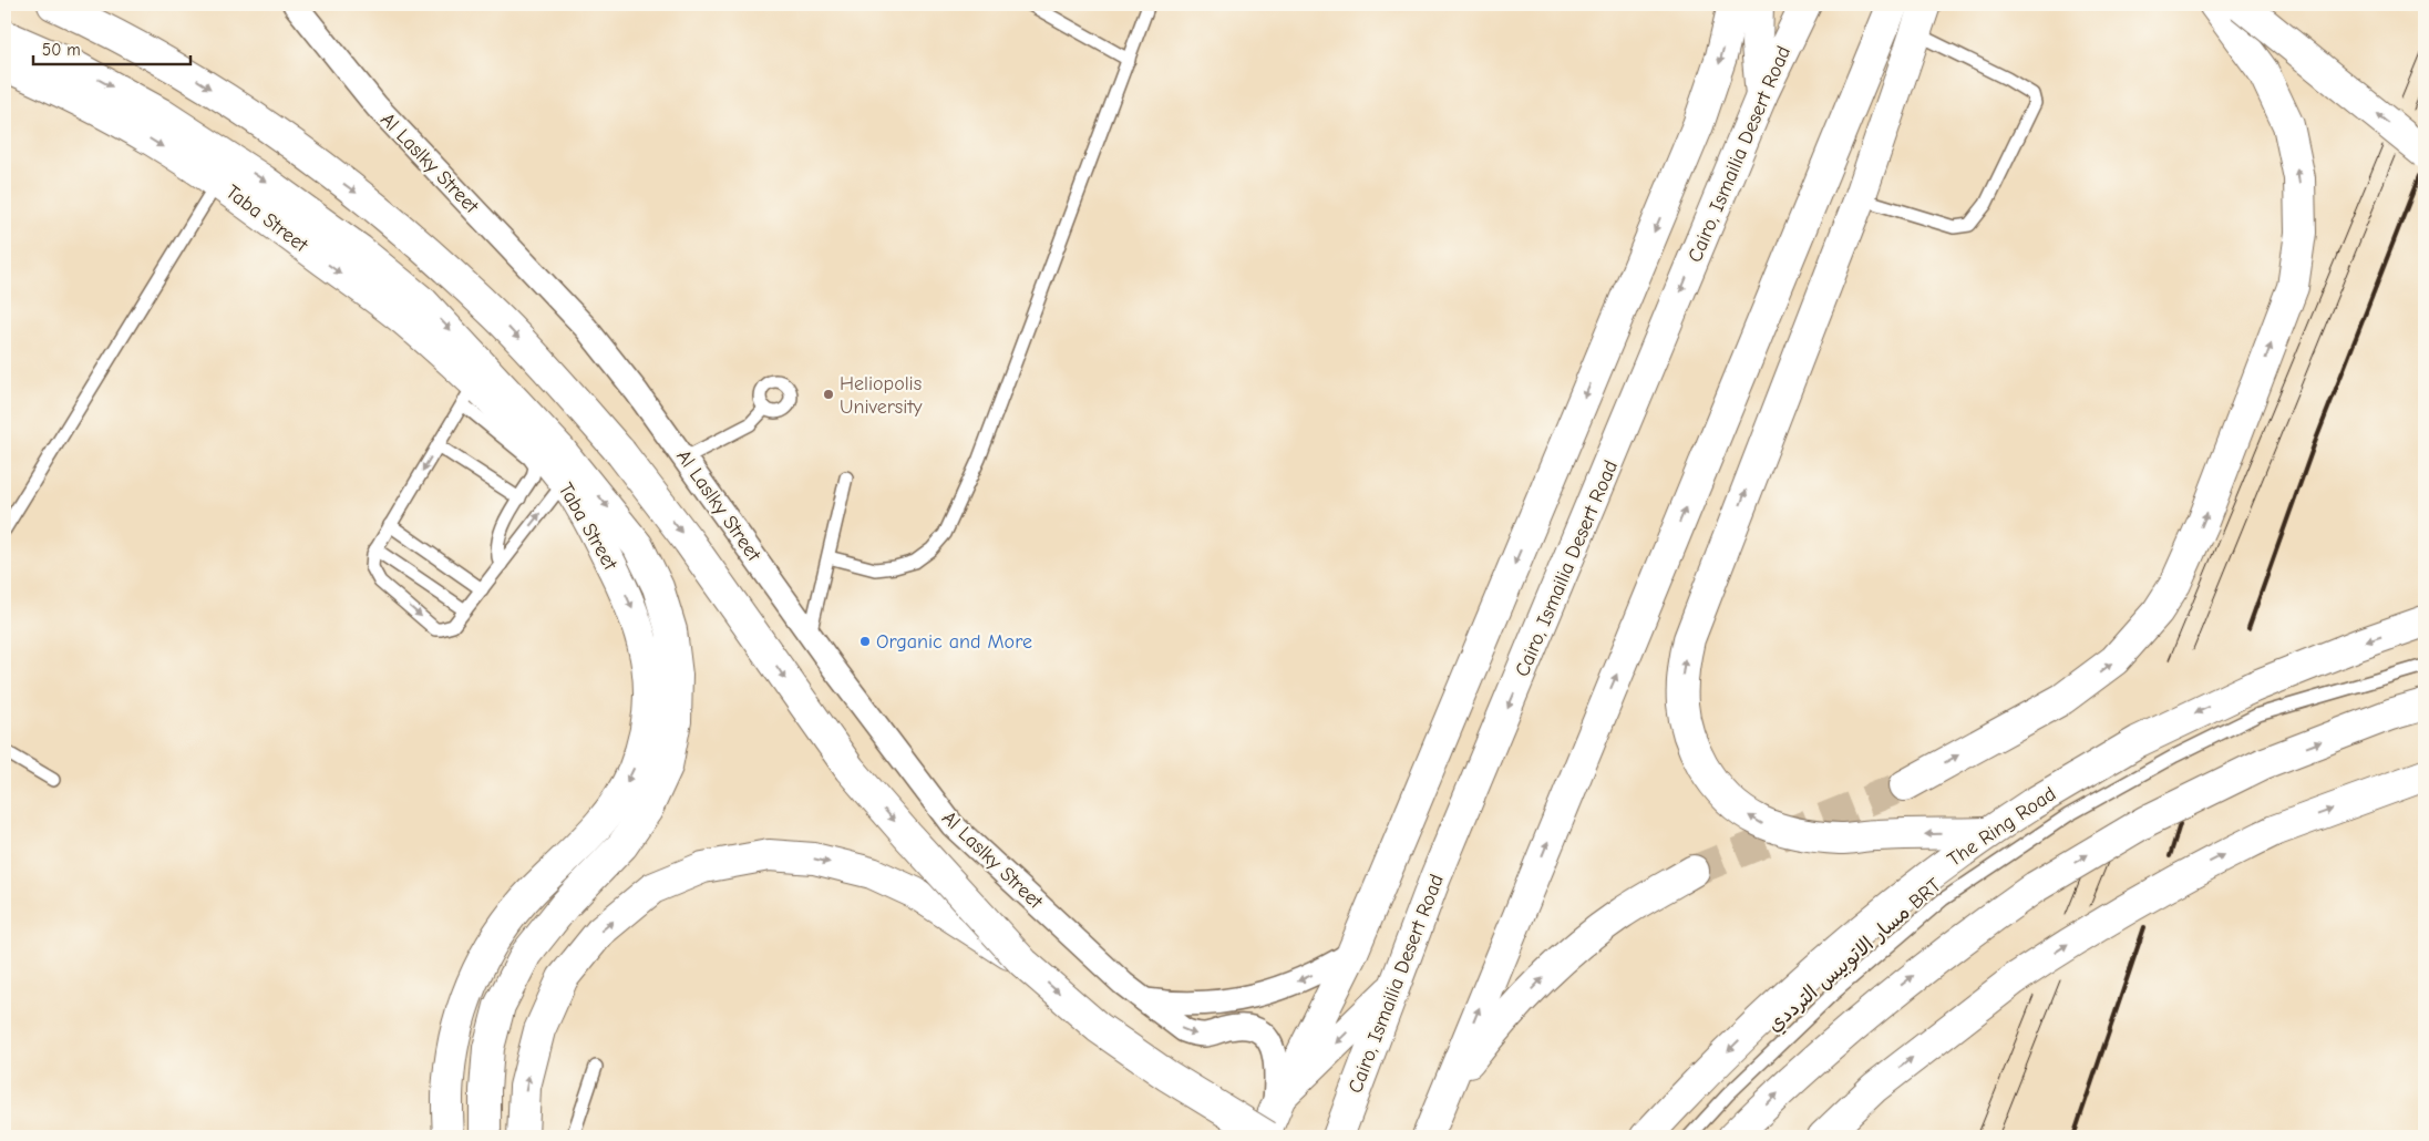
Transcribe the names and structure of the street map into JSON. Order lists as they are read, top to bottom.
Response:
{
  "streets": {
    "main road": ["Cairo, Ismailia Desert Road", "Taba Street", "The Ring Road"],
    "street": ["Al Laslky Street"],
    "lane": ["مسار الاتوبيس الترددي BRT"]
  },
  "places": ["Heliopolis University", "Organic and More"],
  "scale_bar": "50 m"
}
